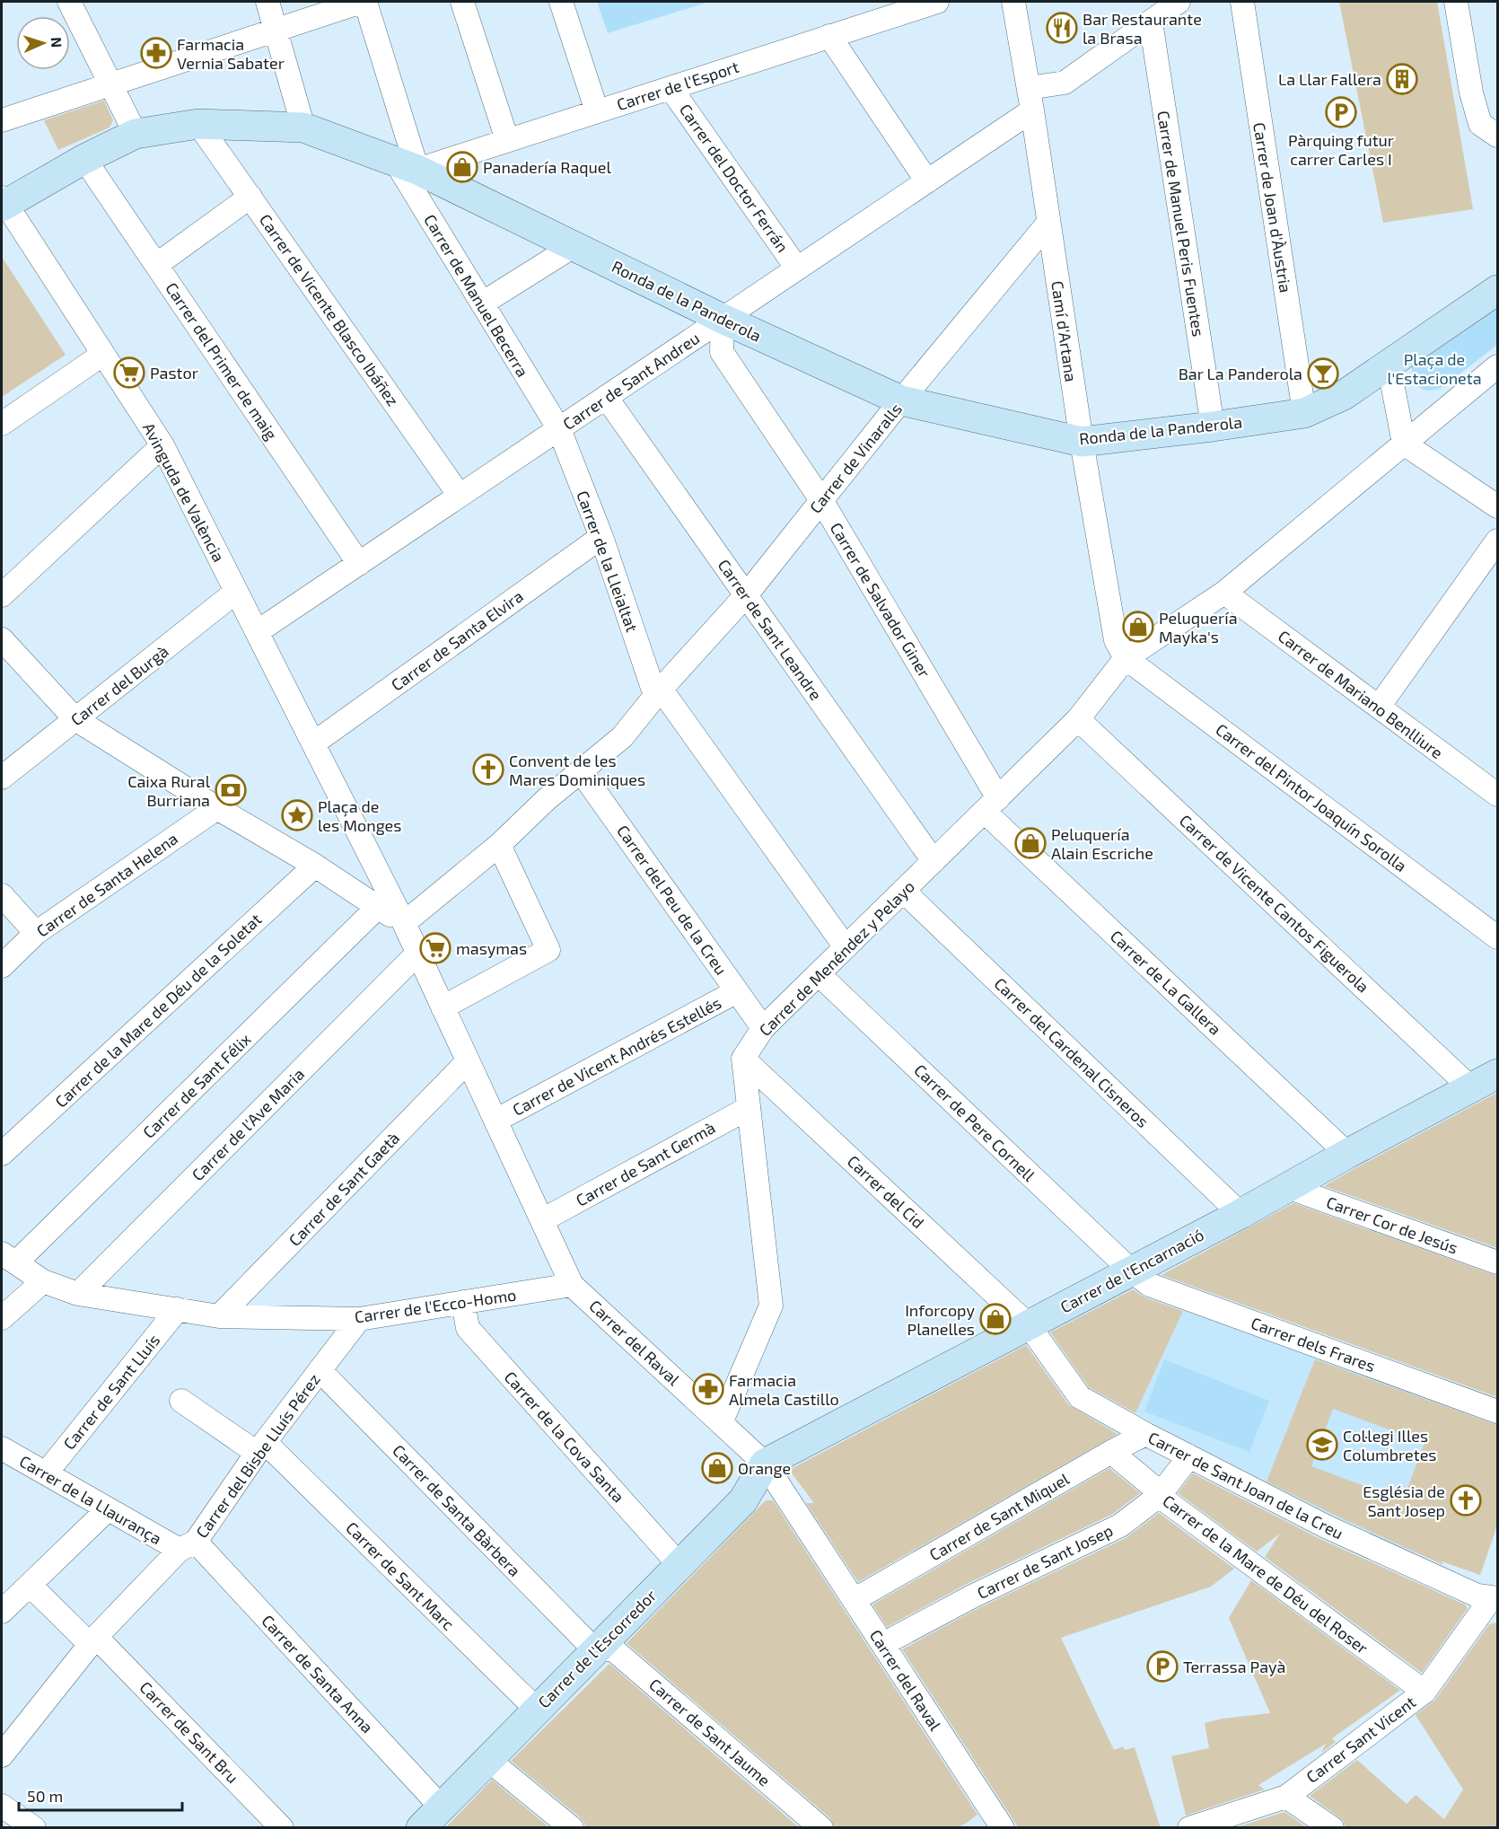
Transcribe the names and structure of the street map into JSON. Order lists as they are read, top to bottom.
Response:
{
  "streets": {
    "street": [
      "Carrer de l'Esport",
      "Carrer del Doctor Ferrán",
      "Carrer de Joan d'Àustria",
      "Carrer de Manuel Peris Fuentes",
      "Carrer de Manuel Becerra",
      "Ronda de la Panderola",
      "Carrer de Vicente Blasco Ibáñez",
      "Camí d'Artana",
      "Carrer del Primer de maig",
      "Carrer de Sant Andreu",
      "Carrer de Vinaralls",
      "Avinguda de València",
      "Carrer de la Lleialtat",
      "Carrer de Salvador Giner",
      "Carrer de Sant Leandre",
      "Carrer de Santa Elvira",
      "Carrer del Burgà",
      "Carrer de Mariano Benlliure",
      "Carrer del Pintor Joaquín Sorolla",
      "Carrer de Santa Helena",
      "Carrer del Peu de la Creu",
      "Carrer de Vicente Cantos Figuerola",
      "Carrer de Menéndez y Pelayo",
      "Carrer de La Gallera",
      "Carrer de la Mare de Déu de la Soletat",
      "Carrer del Cardenal Cisneros",
      "Carrer de Vicent Andrés Estellés",
      "Carrer de Sant Félix",
      "Carrer de Pere Cornell",
      "Carrer de l'Ave Maria",
      "Carrer de Sant Germà",
      "Carrer de Sant Gaetà",
      "Carrer del Cid",
      "Carrer Cor de Jesús",
      "Carrer de l'Encarnació",
      "Carrer de l'Ecco-Homo",
      "Carrer del Raval",
      "Carrer dels Frares",
      "Carrer de Sant Lluís",
      "Carrer de la Cova Santa",
      "Carrer del Bisbe Lluís Pérez",
      "Carrer de Sant Joan de la Creu",
      "Carrer de la Llaurança",
      "Carrer de Santa Bàrbera",
      "Carrer de Sant Miquel",
      "Carrer de Sant Josep",
      "Carrer de la Mare de Déu del Roser",
      "Carrer de Sant Marc",
      "Carrer de l'Escorredor",
      "Carrer de Santa Anna",
      "Carrer de Sant Bru",
      "Carrer de Sant Jaume",
      "Carrer Sant Vicent"
    ]
  },
  "crossings": [
    ["Carrer de l'Esport", "Carrer del Doctor Ferrán"],
    ["Carrer de l'Esport", "Carrer de Manuel Becerra"],
    ["Carrer de l'Esport", "Ronda de la Panderola"],
    ["Carrer del Doctor Ferrán", "Carrer de Sant Andreu"],
    ["Carrer de Joan d'Àustria", "Ronda de la Panderola"],
    ["Carrer de Manuel Peris Fuentes", "Ronda de la Panderola"],
    ["Carrer de Manuel Becerra", "Ronda de la Panderola"],
    ["Carrer de Manuel Becerra", "Carrer de Sant Andreu"],
    ["Carrer de Manuel Becerra", "Carrer de la Lleialtat"],
    ["Ronda de la Panderola", "Carrer de Vicente Blasco Ibáñez"],
    ["Ronda de la Panderola", "Camí d'Artana"],
    ["Ronda de la Panderola", "Carrer del Primer de maig"],
    ["Ronda de la Panderola", "Carrer de Sant Andreu"],
    ["Ronda de la Panderola", "Carrer de Vinaralls"],
    ["Ronda de la Panderola", "Avinguda de València"],
    ["Ronda de la Panderola", "Carrer de Salvador Giner"],
    ["Carrer de Vicente Blasco Ibáñez", "Carrer de Sant Andreu"],
    ["Camí d'Artana", "Carrer de Sant Andreu"],
    ["Camí d'Artana", "Carrer de Vinaralls"],
    ["Camí d'Artana", "Carrer del Pintor Joaquín Sorolla"],
    ["Camí d'Artana", "Carrer de Menéndez y Pelayo"],
    ["Carrer del Primer de maig", "Carrer de Sant Andreu"],
    ["Carrer de Sant Andreu", "Avinguda de València"],
    ["Carrer de Sant Andreu", "Carrer de la Lleialtat"],
    ["Carrer de Sant Andreu", "Carrer de Salvador Giner"],
    ["Carrer de Sant Andreu", "Carrer de Sant Leandre"],
    ["Carrer de Vinaralls", "Carrer de la Lleialtat"],
    ["Carrer de Vinaralls", "Carrer de Salvador Giner"],
    ["Carrer de Vinaralls", "Carrer de Sant Leandre"],
    ["Carrer de Vinaralls", "Carrer del Peu de la Creu"],
    ["Carrer de Vinaralls", "Carrer del Raval"],
    ["Avinguda de València", "Carrer de Santa Elvira"],
    ["Avinguda de València", "Carrer del Burgà"],
    ["Carrer de la Lleialtat", "Carrer de Santa Elvira"],
    ["Carrer de la Lleialtat", "Carrer de Menéndez y Pelayo"],
    ["Carrer de Salvador Giner", "Carrer de Menéndez y Pelayo"],
    ["Carrer de Salvador Giner", "Carrer de La Gallera"],
    ["Carrer de Sant Leandre", "Carrer de Menéndez y Pelayo"],
    ["Carrer de Mariano Benlliure", "Carrer de Menéndez y Pelayo"],
    ["Carrer del Pintor Joaquín Sorolla", "Carrer de Menéndez y Pelayo"],
    ["Carrer del Peu de la Creu", "Carrer de Menéndez y Pelayo"],
    ["Carrer del Peu de la Creu", "Carrer de Vicent Andrés Estellés"],
    ["Carrer de Vicente Cantos Figuerola", "Carrer de Menéndez y Pelayo"],
    ["Carrer de Vicente Cantos Figuerola", "Carrer de l'Encarnació"],
    ["Carrer de Menéndez y Pelayo", "Carrer de La Gallera"],
    ["Carrer de Menéndez y Pelayo", "Carrer del Cardenal Cisneros"],
    ["Carrer de Menéndez y Pelayo", "Carrer de Pere Cornell"],
    ["Carrer de Menéndez y Pelayo", "Carrer del Cid"],
    ["Carrer de La Gallera", "Carrer de l'Encarnació"],
    ["Carrer del Cardenal Cisneros", "Carrer de l'Encarnació"],
    ["Carrer de Vicent Andrés Estellés", "Carrer del Raval"],
    ["Carrer de Sant Félix", "Carrer de l'Ecco-Homo"],
    ["Carrer de Pere Cornell", "Carrer de l'Encarnació"],
    ["Carrer de Pere Cornell", "Carrer dels Frares"],
    ["Carrer de l'Ave Maria", "Carrer de l'Ecco-Homo"],
    ["Carrer de l'Ave Maria", "Carrer del Raval"],
    ["Carrer de Sant Germà", "Carrer del Raval"],
    ["Carrer de Sant Gaetà", "Carrer de l'Ecco-Homo"],
    ["Carrer de Sant Gaetà", "Carrer del Raval"],
    ["Carrer del Cid", "Carrer de l'Encarnació"],
    ["Carrer del Cid", "Carrer de Sant Joan de la Creu"],
    ["Carrer Cor de Jesús", "Carrer de l'Encarnació"],
    ["Carrer de l'Encarnació", "Carrer del Raval"],
    ["Carrer de l'Encarnació", "Carrer dels Frares"],
    ["Carrer de l'Encarnació", "Carrer de Sant Joan de la Creu"],
    ["Carrer de l'Encarnació", "Carrer de l'Escorredor"],
    ["Carrer de l'Ecco-Homo", "Carrer del Raval"],
    ["Carrer de l'Ecco-Homo", "Carrer de Sant Lluís"],
    ["Carrer de l'Ecco-Homo", "Carrer de la Cova Santa"],
    ["Carrer de l'Ecco-Homo", "Carrer del Bisbe Lluís Pérez"],
    ["Carrer del Raval", "Carrer de Sant Miquel"],
    ["Carrer del Raval", "Carrer de Sant Josep"],
    ["Carrer del Raval", "Carrer de l'Escorredor"],
    ["Carrer de Sant Lluís", "Carrer de la Llaurança"],
    ["Carrer de la Cova Santa", "Carrer de l'Escorredor"],
    ["Carrer del Bisbe Lluís Pérez", "Carrer de la Llaurança"],
    ["Carrer del Bisbe Lluís Pérez", "Carrer de Santa Bàrbera"],
    ["Carrer del Bisbe Lluís Pérez", "Carrer de Sant Marc"],
    ["Carrer del Bisbe Lluís Pérez", "Carrer de Santa Anna"],
    ["Carrer del Bisbe Lluís Pérez", "Carrer de Sant Bru"],
    ["Carrer de Sant Joan de la Creu", "Carrer de Sant Miquel"],
    ["Carrer de Sant Joan de la Creu", "Carrer de Sant Josep"],
    ["Carrer de Sant Joan de la Creu", "Carrer Sant Vicent"],
    ["Carrer de la Llaurança", "Carrer de Santa Anna"],
    ["Carrer de Santa Bàrbera", "Carrer de l'Escorredor"],
    ["Carrer de Santa Bàrbera", "Carrer de Sant Jaume"],
    ["Carrer de Sant Miquel", "Carrer de la Mare de Déu del Roser"],
    ["Carrer de Sant Josep", "Carrer de la Mare de Déu del Roser"],
    ["Carrer de la Mare de Déu del Roser", "Carrer Sant Vicent"],
    ["Carrer de Sant Marc", "Carrer de l'Escorredor"],
    ["Carrer de l'Escorredor", "Carrer de Santa Anna"],
    ["Carrer de l'Escorredor", "Carrer de Sant Jaume"]
  ],
  "parks": ["Plaça de l'Estacioneta"],
  "places": {
    "restaurant": ["Bar Restaurante la Brasa"],
    "pharmacy": ["Farmacia Vernia Sabater", "Farmacia Almela Castillo"],
    "building": ["La Llar Fallera"],
    "parking": ["Pàrquing futur carrer Carles I", "Terrassa Payà"],
    "shop": [
      "Panadería Raquel",
      "Peluquería Mayka's",
      "Peluquería Alain Escriche",
      "Inforcopy Planelles",
      "Orange"
    ],
    "supermarket": ["Pastor", "masymas"],
    "bar": ["Bar La Panderola"],
    "church": ["Convent de les Mares Dominiques", "Església de Sant Josep"],
    "bank": ["Caixa Rural Burriana"],
    "place": ["Plaça de les Monges"],
    "school or university": ["Col·legi Illes Columbretes"]
  },
  "scale_bar": "50 m",
  "north": "right"
}
